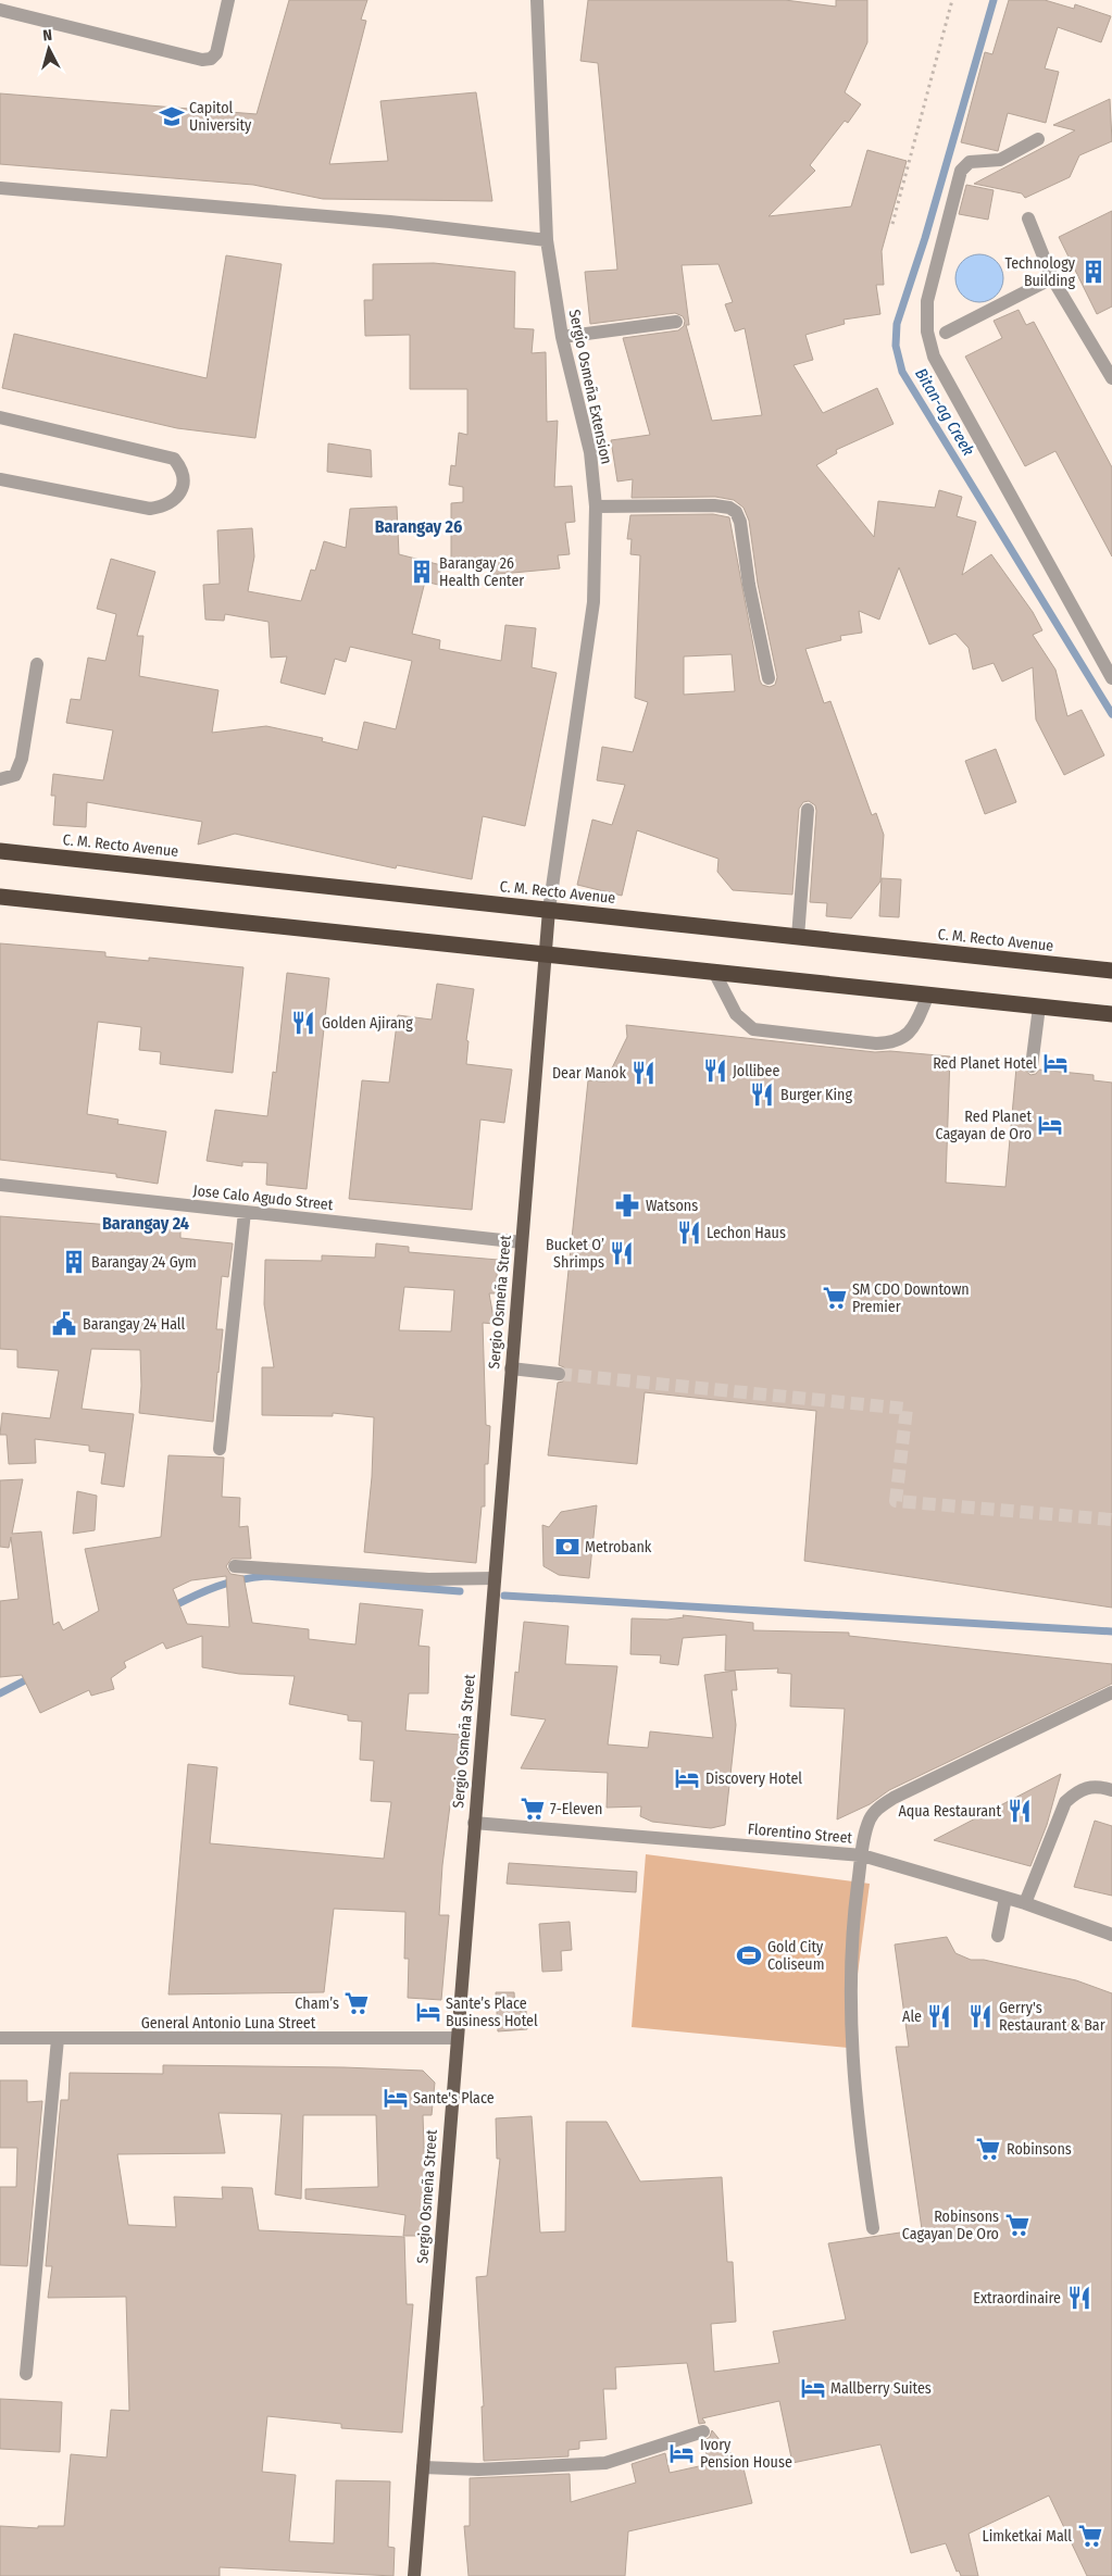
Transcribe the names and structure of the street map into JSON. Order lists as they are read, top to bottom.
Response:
{
  "streets": {
    "highway": ["C. M. Recto Avenue"],
    "main road": ["Sergio Osmeña Street"],
    "street": [
      "Sergio Osmeña Extension",
      "Jose Calo Agudo Street",
      "Florentino Street",
      "General Antonio Luna Street"
    ]
  },
  "crossings": [
    ["Sergio Osmeña Extension", "C. M. Recto Avenue"],
    ["Sergio Osmeña Extension", "Sergio Osmeña Street"],
    ["C. M. Recto Avenue", "Sergio Osmeña Street"],
    ["Jose Calo Agudo Street", "Sergio Osmeña Street"],
    ["Sergio Osmeña Street", "Florentino Street"],
    ["Sergio Osmeña Street", "General Antonio Luna Street"]
  ],
  "districts": ["Barangay 26", "Barangay 24"],
  "water": ["Bitan-ag Creek"],
  "places": {
    "school or university": ["Capitol University"],
    "building": ["Technology Building", "Barangay 26 Health Center", "Barangay 24 Gym"],
    "restaurant": [
      "Golden Ajirang",
      "Jollibee",
      "Dear Manok",
      "Burger King",
      "Lechon Haus",
      "Bucket O’ Shrimps",
      "Aqua Restaurant",
      "Ale",
      "Gerry's Restaurant & Bar",
      "Extraordinaire"
    ],
    "hotel": [
      "Red Planet Hotel",
      "Red Planet Cagayan de Oro",
      "Discovery Hotel",
      "Sante’s Place Business Hotel",
      "Sante's Place",
      "Mallberry Suites",
      "Ivory Pension House"
    ],
    "pharmacy": ["Watsons"],
    "supermarket": [
      "SM CDO Downtown Premier",
      "7-Eleven",
      "Cham’s",
      "Robinsons",
      "Robinsons Cagayan De Oro",
      "Limketkai Mall"
    ],
    "public building": ["Barangay 24 Hall"],
    "bank": ["Metrobank"],
    "sports": ["Gold City Coliseum"]
  },
  "north": "top"
}
